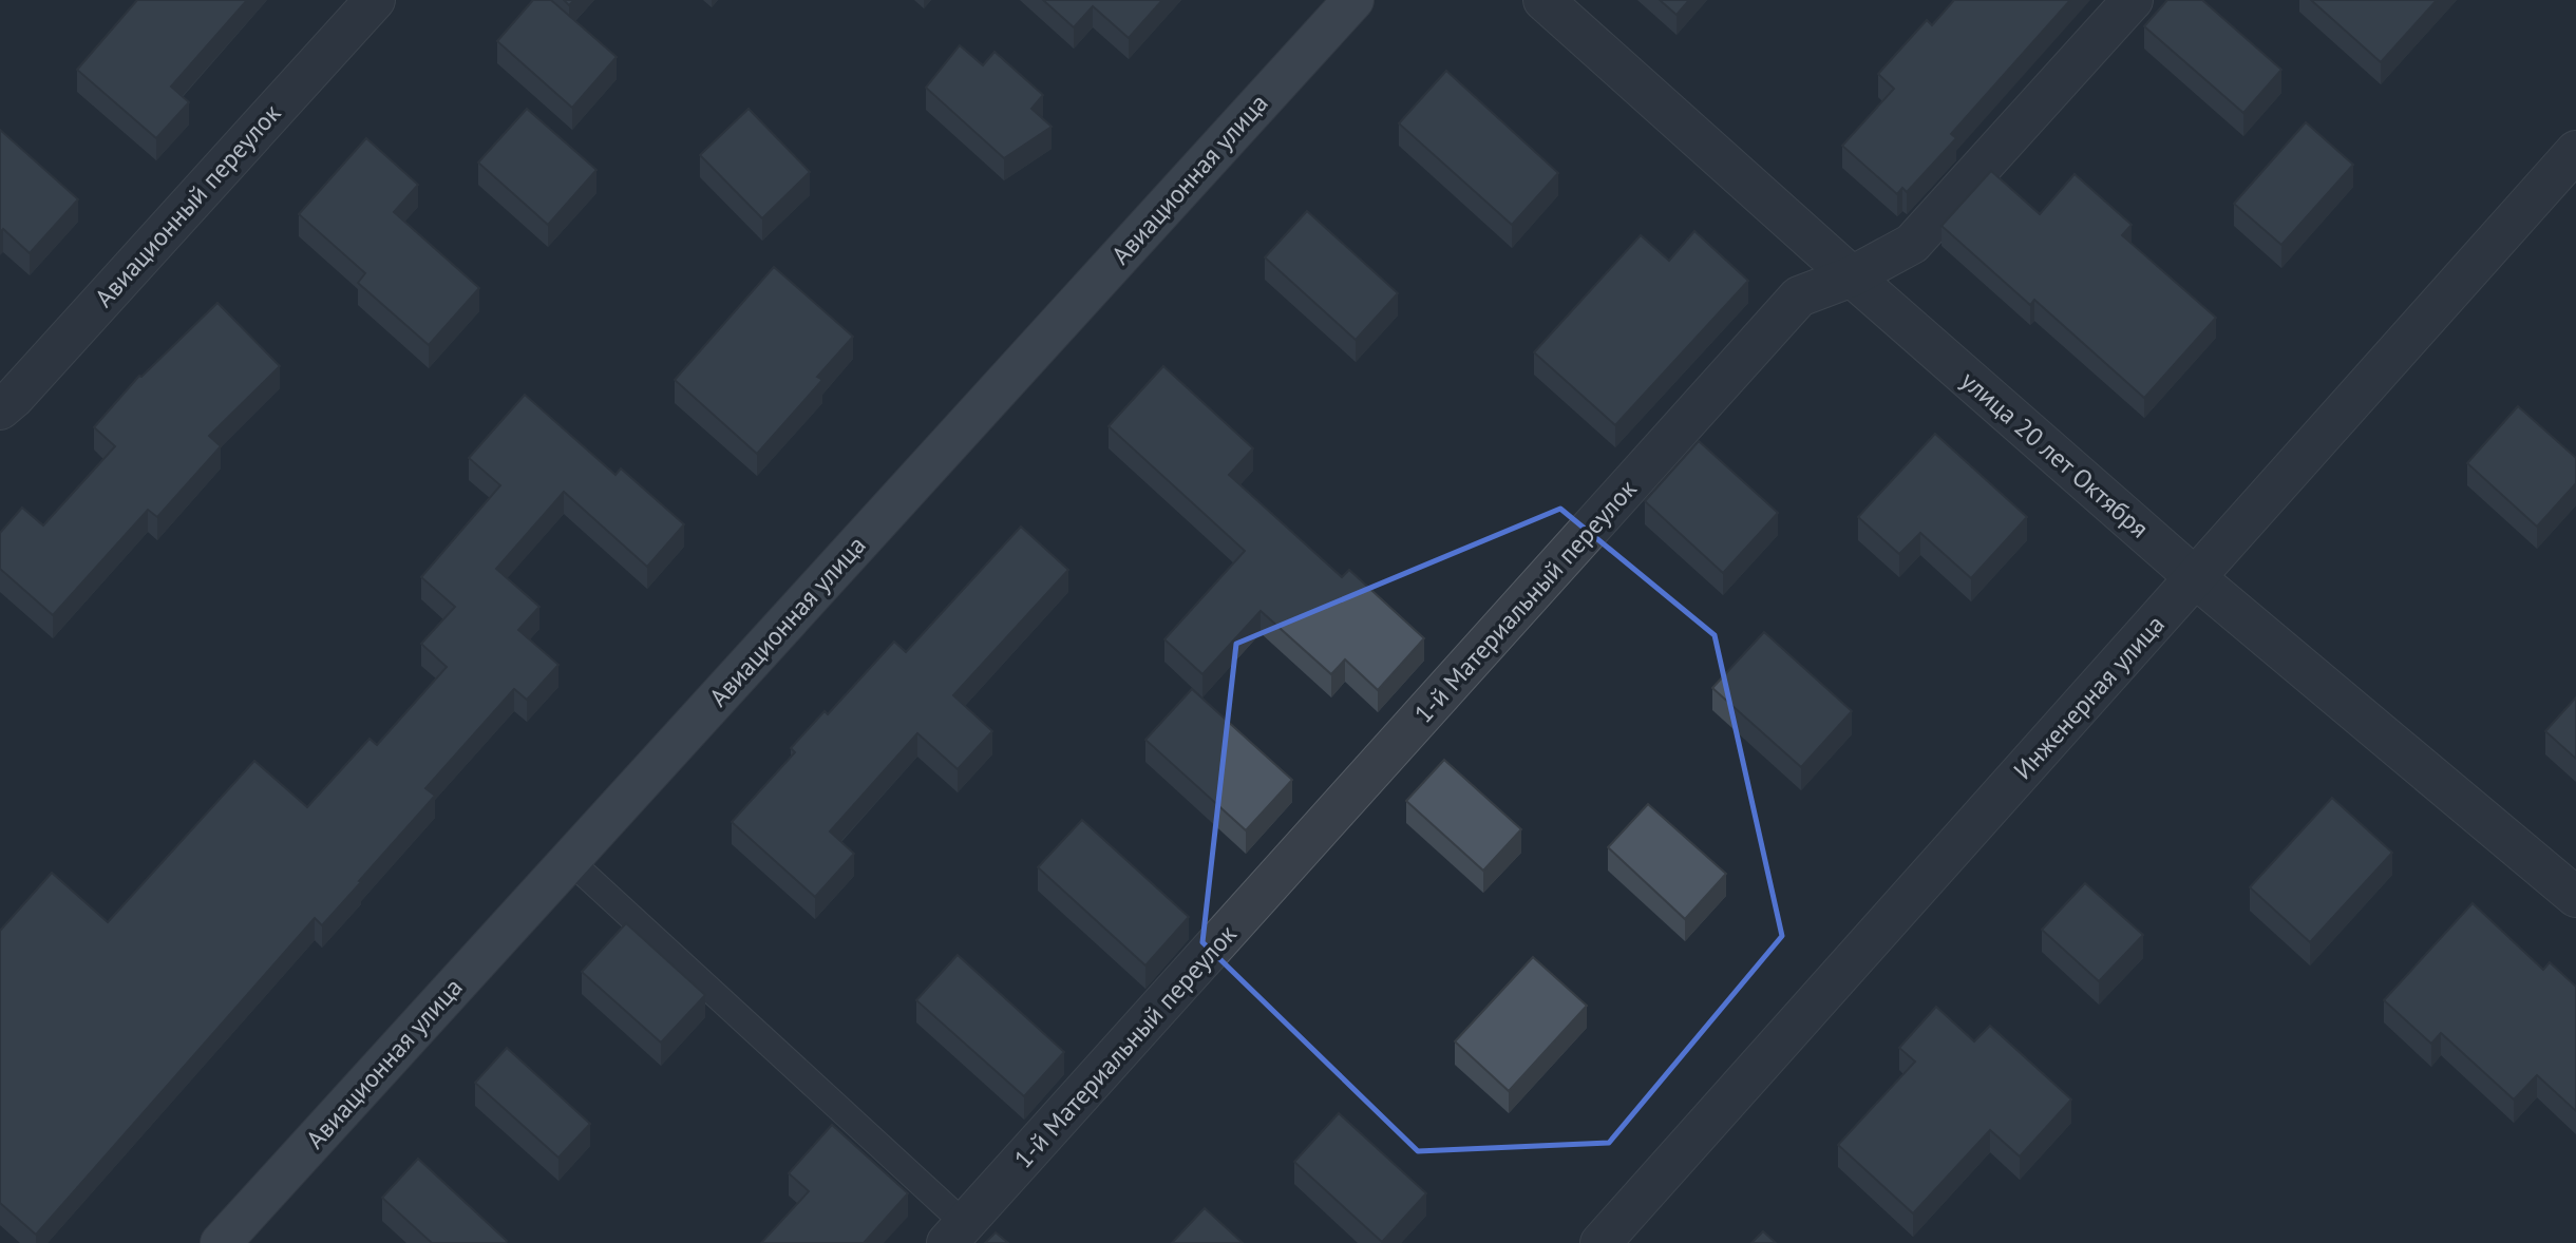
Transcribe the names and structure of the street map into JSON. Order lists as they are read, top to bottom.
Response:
{
  "streets": {
    "main road": ["Авиационная улица"],
    "street": [
      "Авиационный переулок",
      "улица 20 лет Октября",
      "1-й Материальный переулок",
      "Инженерная улица"
    ]
  },
  "crossings": [
    ["улица 20 лет Октября", "1-й Материальный переулок"],
    ["улица 20 лет Октября", "Инженерная улица"]
  ]
}
